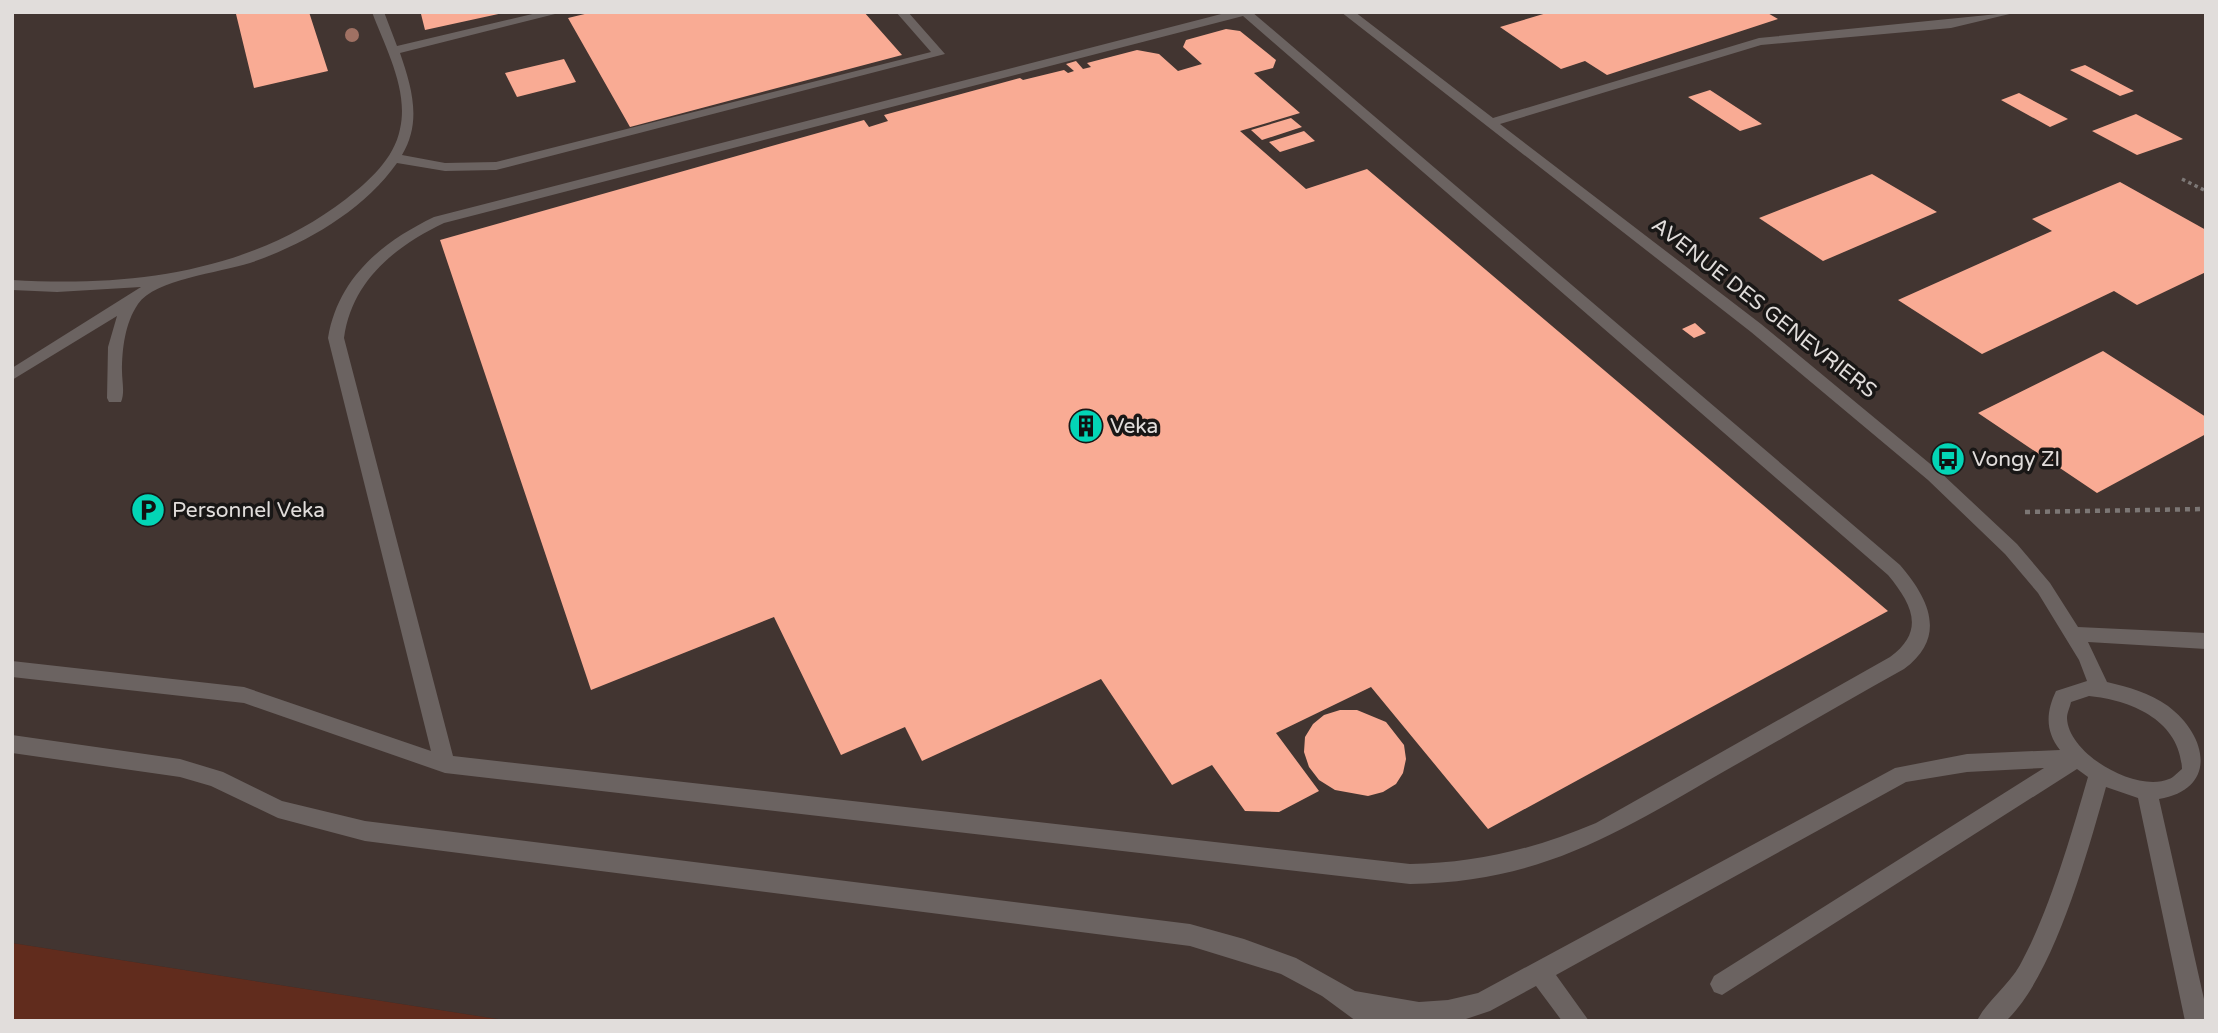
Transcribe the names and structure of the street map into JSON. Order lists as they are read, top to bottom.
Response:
{
  "streets": {
    "street": ["AVENUE DES GENEVRIERS"]
  },
  "places": {
    "building": ["Veka"],
    "bus stop": ["Vongy ZI"],
    "parking": ["Personnel Veka"]
  }
}
